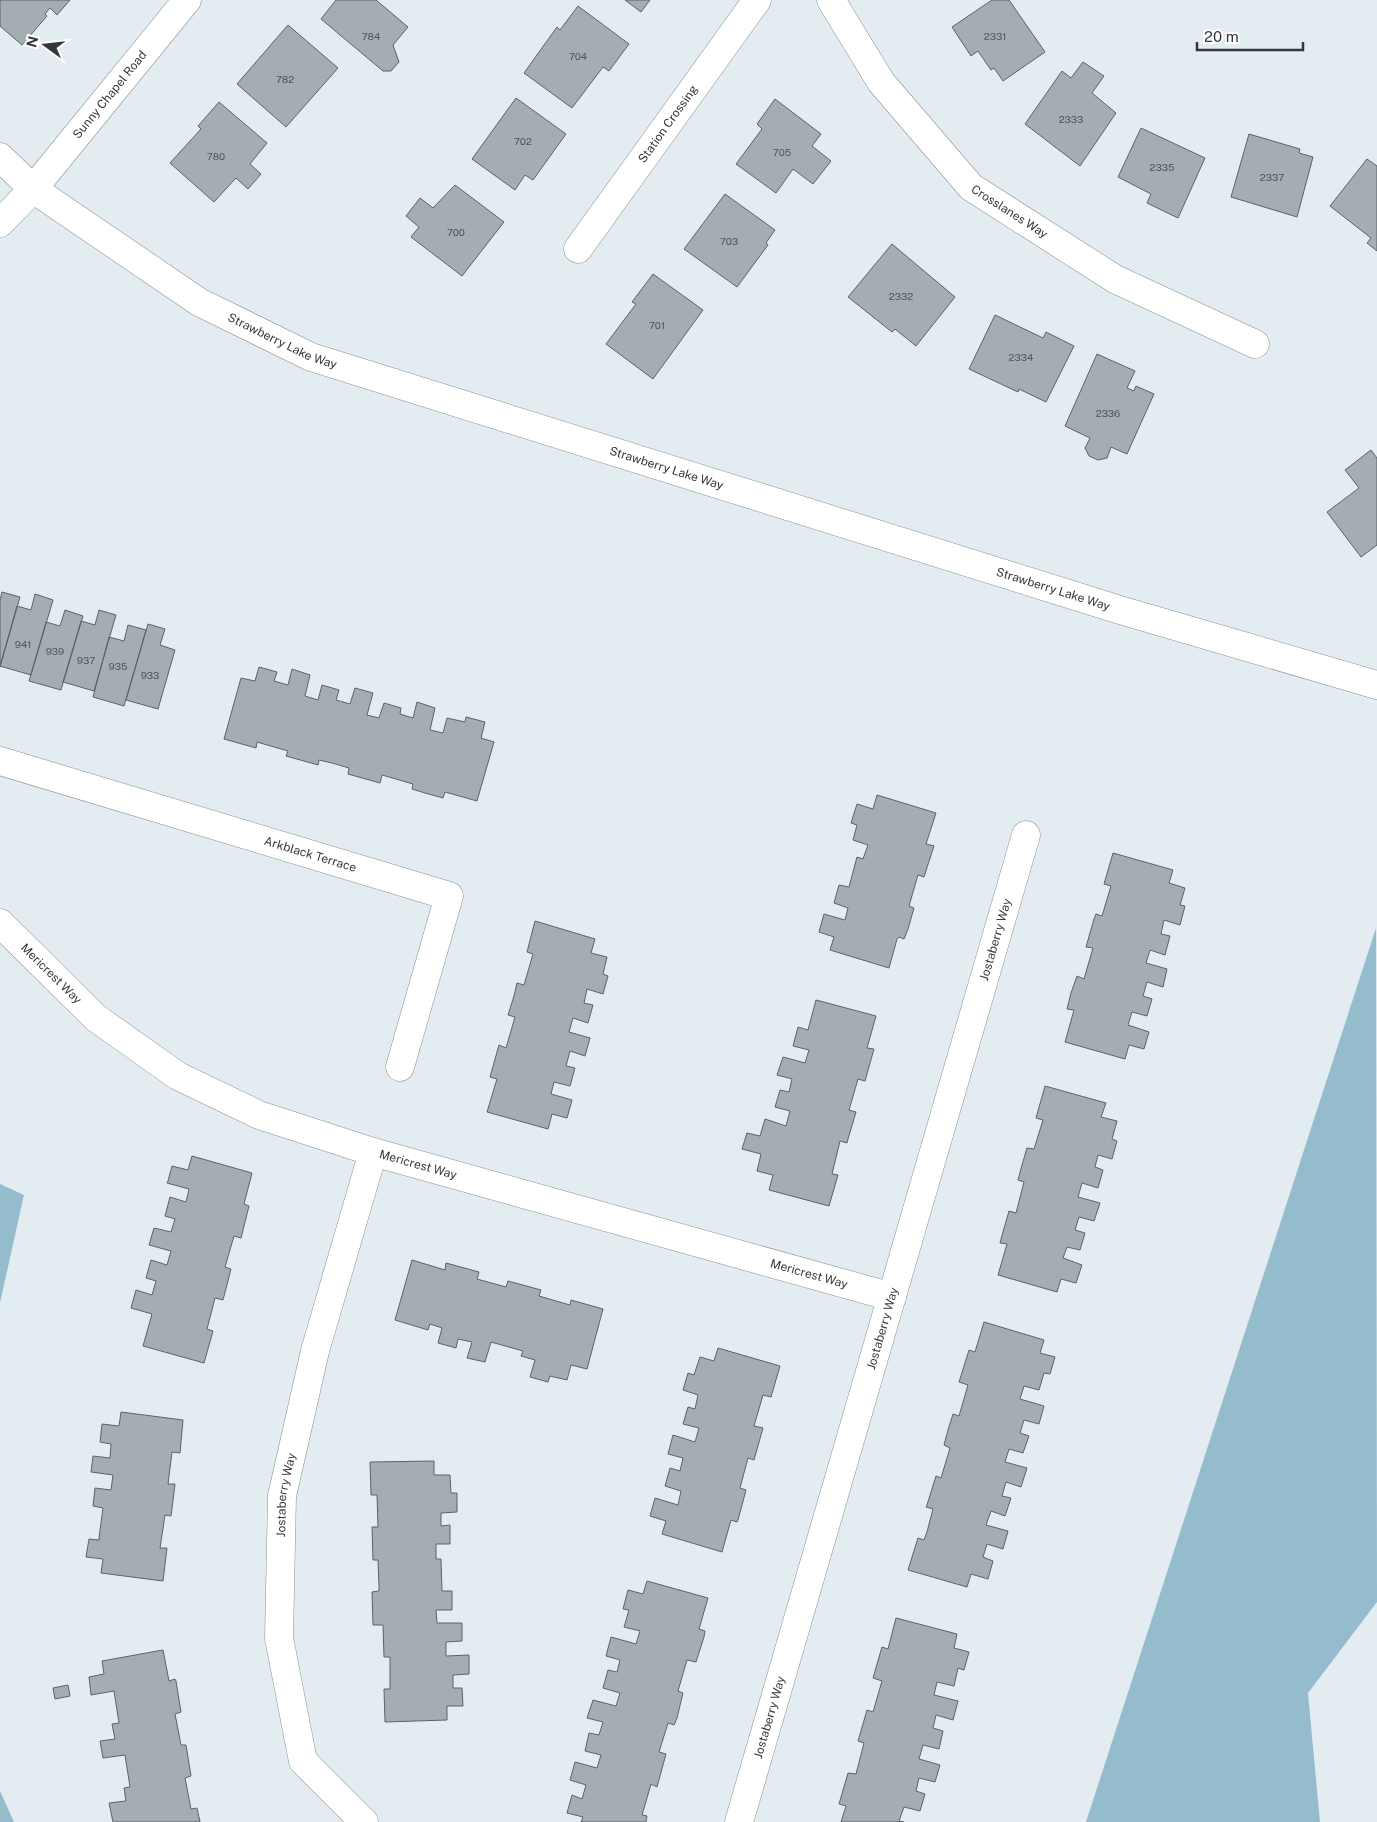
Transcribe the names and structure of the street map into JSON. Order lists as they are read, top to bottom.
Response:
{
  "streets": {
    "street": [
      "Sunny Chapel Road",
      "Station Crossing",
      "Crosslanes Way",
      "Strawberry Lake Way",
      "Arkblack Terrace",
      "Jostaberry Way",
      "Mericrest Way"
    ]
  },
  "crossings": [
    ["Sunny Chapel Road", "Strawberry Lake Way"],
    ["Jostaberry Way", "Mericrest Way"]
  ],
  "house_numbers": [
    "784",
    "2331",
    "704",
    "782",
    "2333",
    "702",
    "705",
    "780",
    "2335",
    "2337",
    "700",
    "703",
    "2332",
    "701",
    "2334",
    "2336",
    "941",
    "939",
    "937",
    "935",
    "933"
  ],
  "scale_bar": "20 m",
  "north": "left"
}
